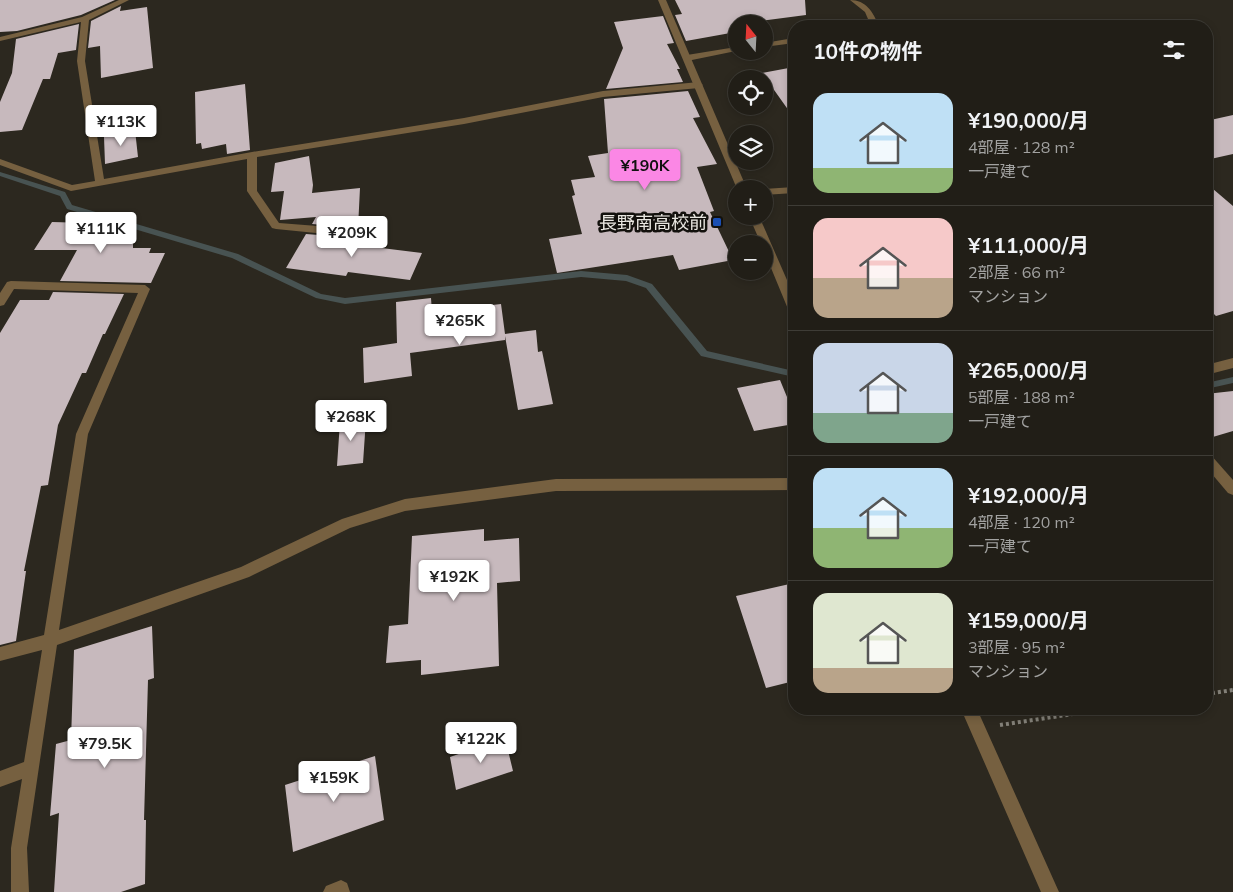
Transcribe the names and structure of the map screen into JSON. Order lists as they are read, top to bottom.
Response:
{
  "places": {
    "transit": ["長野南高校前"]
  },
  "north": "top",
  "page": {
    "map_buttons": ["+", "−"],
    "heading": "10件の物件",
    "list": [
      {
        "name": "¥190,000/月",
        "note": "4部屋 · 128 m² · 一戸建て"
      },
      {
        "name": "¥111,000/月",
        "note": "2部屋 · 66 m² · マンション"
      },
      {
        "name": "¥265,000/月",
        "note": "5部屋 · 188 m² · 一戸建て"
      },
      {
        "name": "¥192,000/月",
        "note": "4部屋 · 120 m² · 一戸建て"
      },
      {
        "name": "¥159,000/月",
        "note": "3部屋 · 95 m² · マンション"
      }
    ],
    "price": [
      "¥113K",
      "¥190K",
      "¥111K",
      "¥209K",
      "¥265K",
      "¥268K",
      "¥192K",
      "¥122K",
      "¥79.5K",
      "¥159K"
    ]
  }
}
